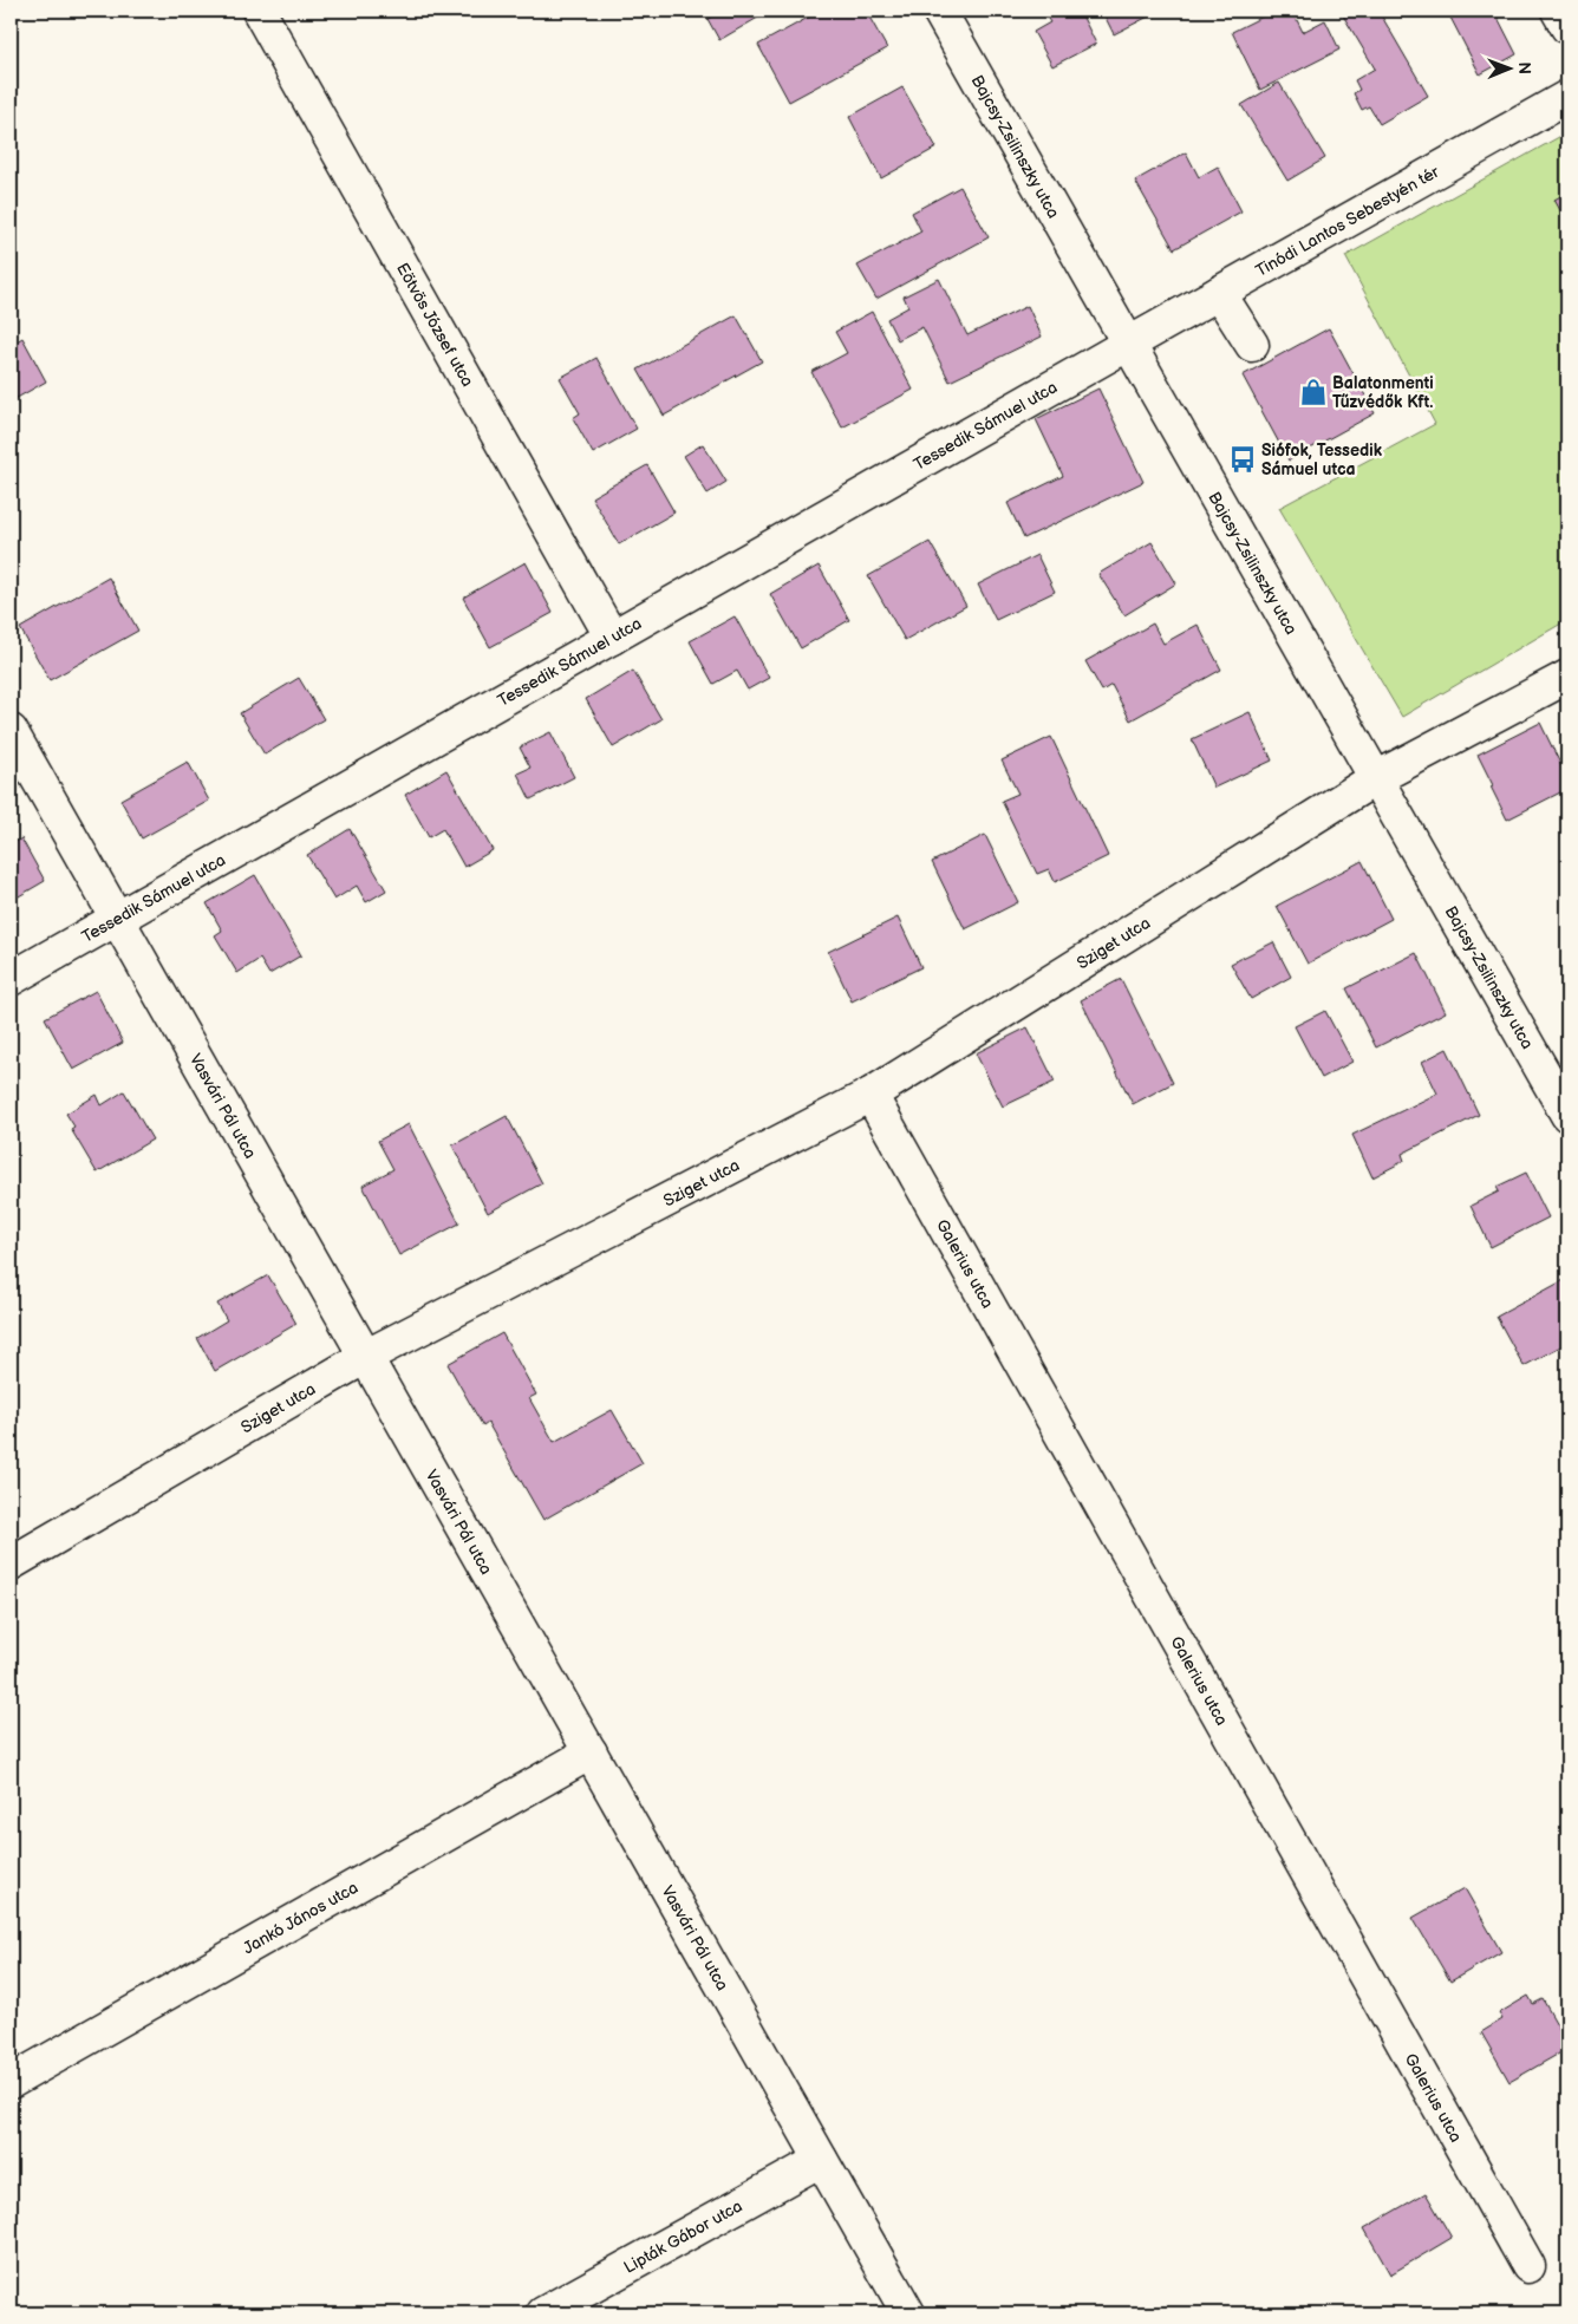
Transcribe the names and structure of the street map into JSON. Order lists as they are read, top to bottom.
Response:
{
  "streets": {
    "street": [
      "Bajcsy-Zsilinszky utca",
      "Tinódi Lantos Sebestyén tér",
      "Eötvös József utca",
      "Tessedik Sámuel utca",
      "Sziget utca",
      "Vasvári Pál utca",
      "Galerius utca",
      "Jankó János utca",
      "Lipták Gábor utca"
    ]
  },
  "crossings": [
    ["Bajcsy-Zsilinszky utca", "Tinódi Lantos Sebestyén tér"],
    ["Bajcsy-Zsilinszky utca", "Tessedik Sámuel utca"],
    ["Bajcsy-Zsilinszky utca", "Sziget utca"],
    ["Tinódi Lantos Sebestyén tér", "Tessedik Sámuel utca"],
    ["Eötvös József utca", "Tessedik Sámuel utca"],
    ["Tessedik Sámuel utca", "Vasvári Pál utca"],
    ["Sziget utca", "Vasvári Pál utca"],
    ["Sziget utca", "Galerius utca"],
    ["Vasvári Pál utca", "Jankó János utca"],
    ["Vasvári Pál utca", "Lipták Gábor utca"]
  ],
  "places": {
    "shop": ["Balatonmenti Tűzvédők Kft."],
    "bus stop": ["Siófok, Tessedik Sámuel utca"]
  },
  "north": "right"
}
